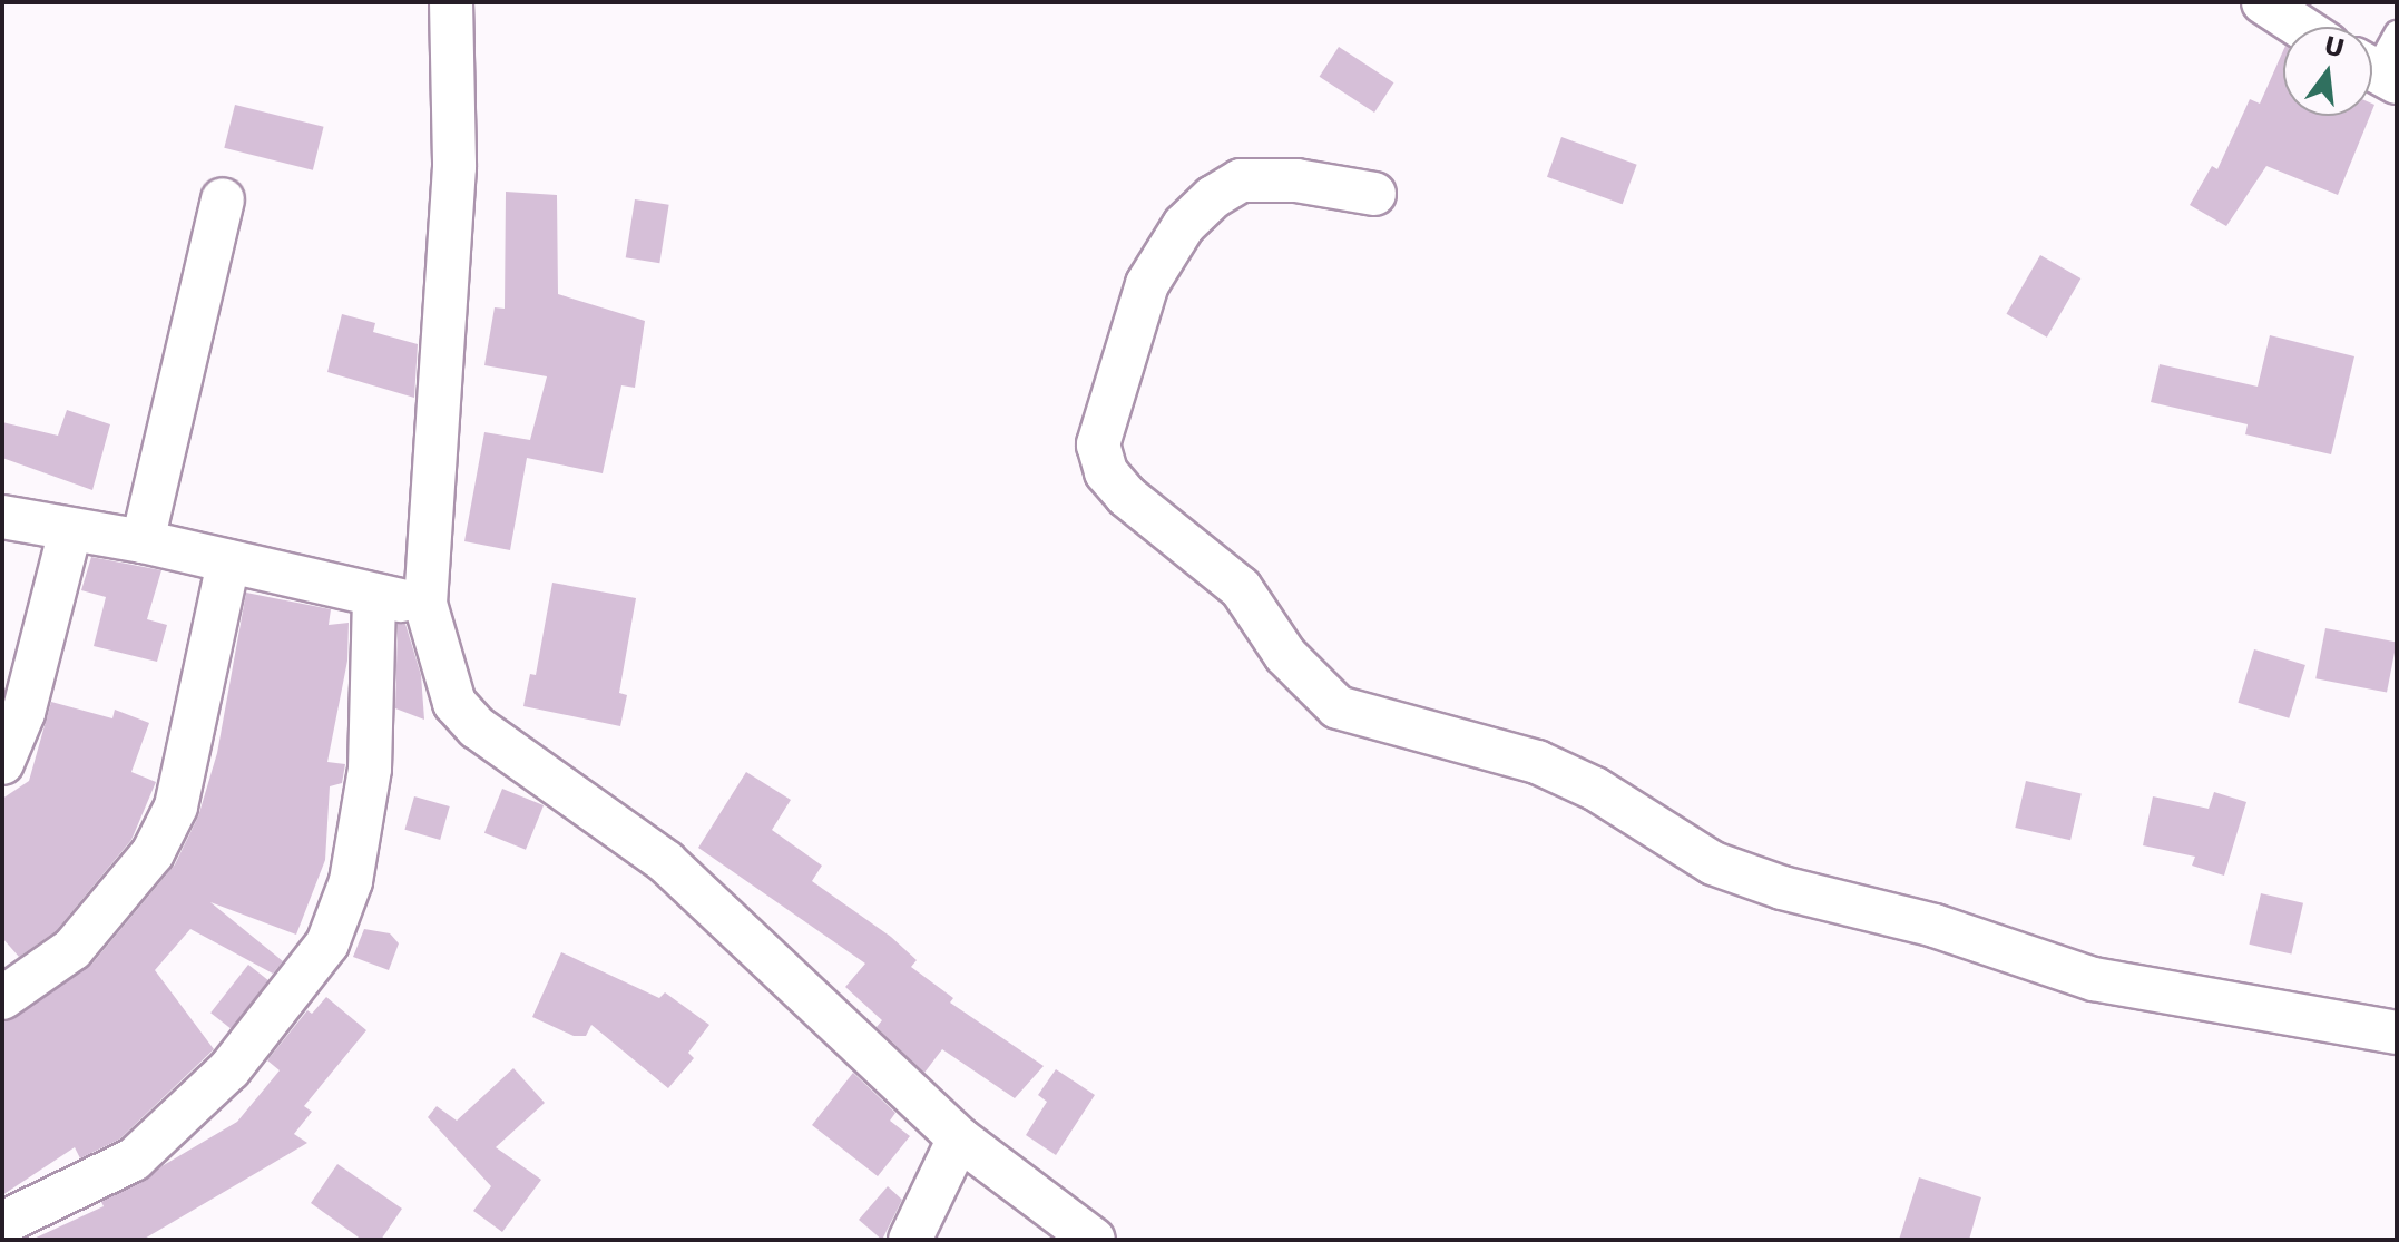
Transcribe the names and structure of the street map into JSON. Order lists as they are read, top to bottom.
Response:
{
  "north": "top"
}
